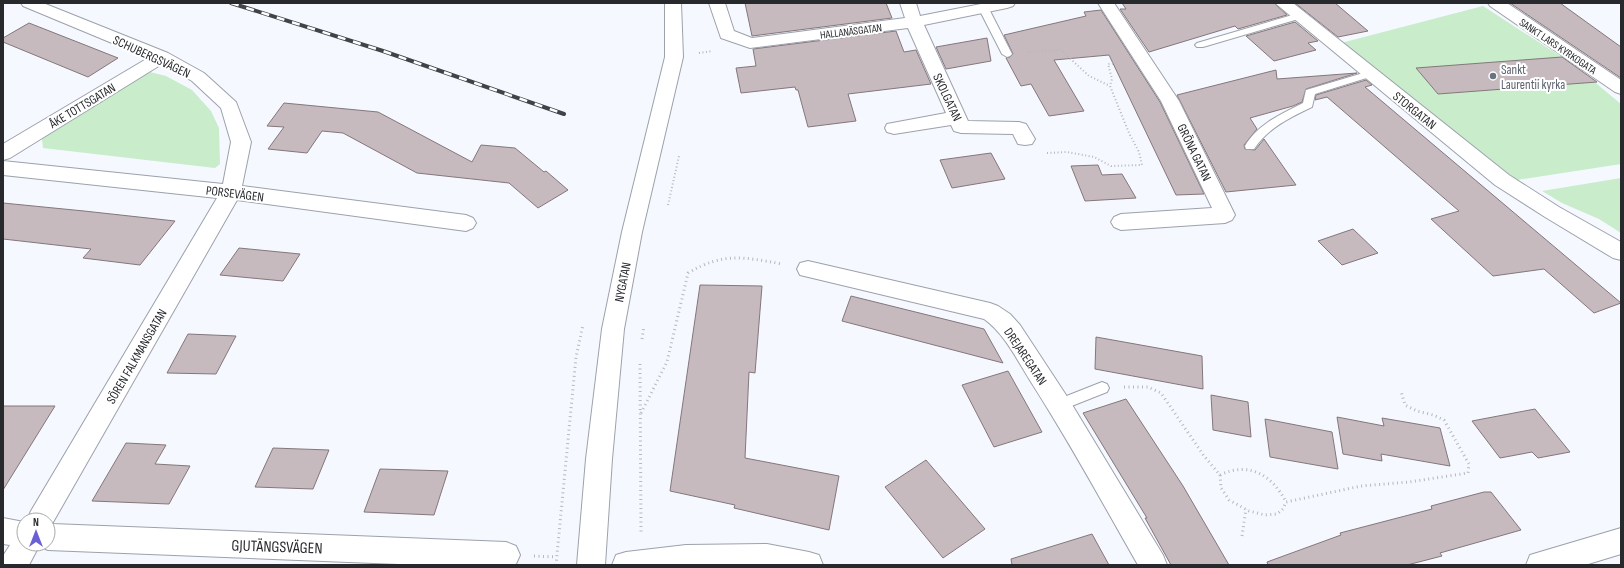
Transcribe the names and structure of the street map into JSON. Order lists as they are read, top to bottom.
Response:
{
  "streets": {
    "street": [
      "HALLANÄSGATAN",
      "SANKT LARS KYRKOGATA",
      "SCHUBERGSVÄGEN",
      "SKOLGATAN",
      "ÅKE TOTTSGATAN",
      "STORGATAN",
      "GRÖNA GATAN",
      "PORSEVÄGEN",
      "NYGATAN",
      "SÖREN FALKMANSGATAN",
      "DREJAREGATAN",
      "GJUTÄNGSVÄGEN"
    ]
  },
  "crossings": [
    ["HALLANÄSGATAN", "SKOLGATAN"],
    ["SCHUBERGSVÄGEN", "ÅKE TOTTSGATAN"],
    ["SCHUBERGSVÄGEN", "PORSEVÄGEN"],
    ["SCHUBERGSVÄGEN", "SÖREN FALKMANSGATAN"],
    ["PORSEVÄGEN", "SÖREN FALKMANSGATAN"]
  ],
  "places": ["Sankt Laurentii kyrka"],
  "north": "top"
}
